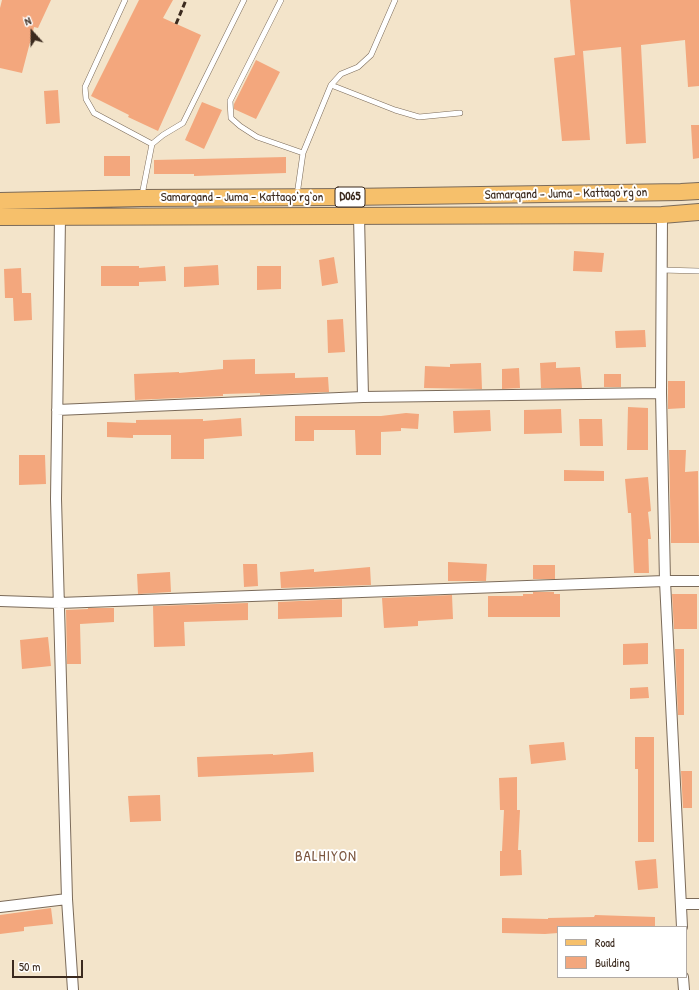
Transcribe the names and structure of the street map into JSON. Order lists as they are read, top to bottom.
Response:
{
  "streets": {
    "main road": ["Samarqand - Juma - Kattaqo‘rg‘on", "D065"]
  },
  "districts": ["BALHIYON"],
  "legend": ["Road", "Building"],
  "scale_bar": "50 m",
  "north": "top"
}
